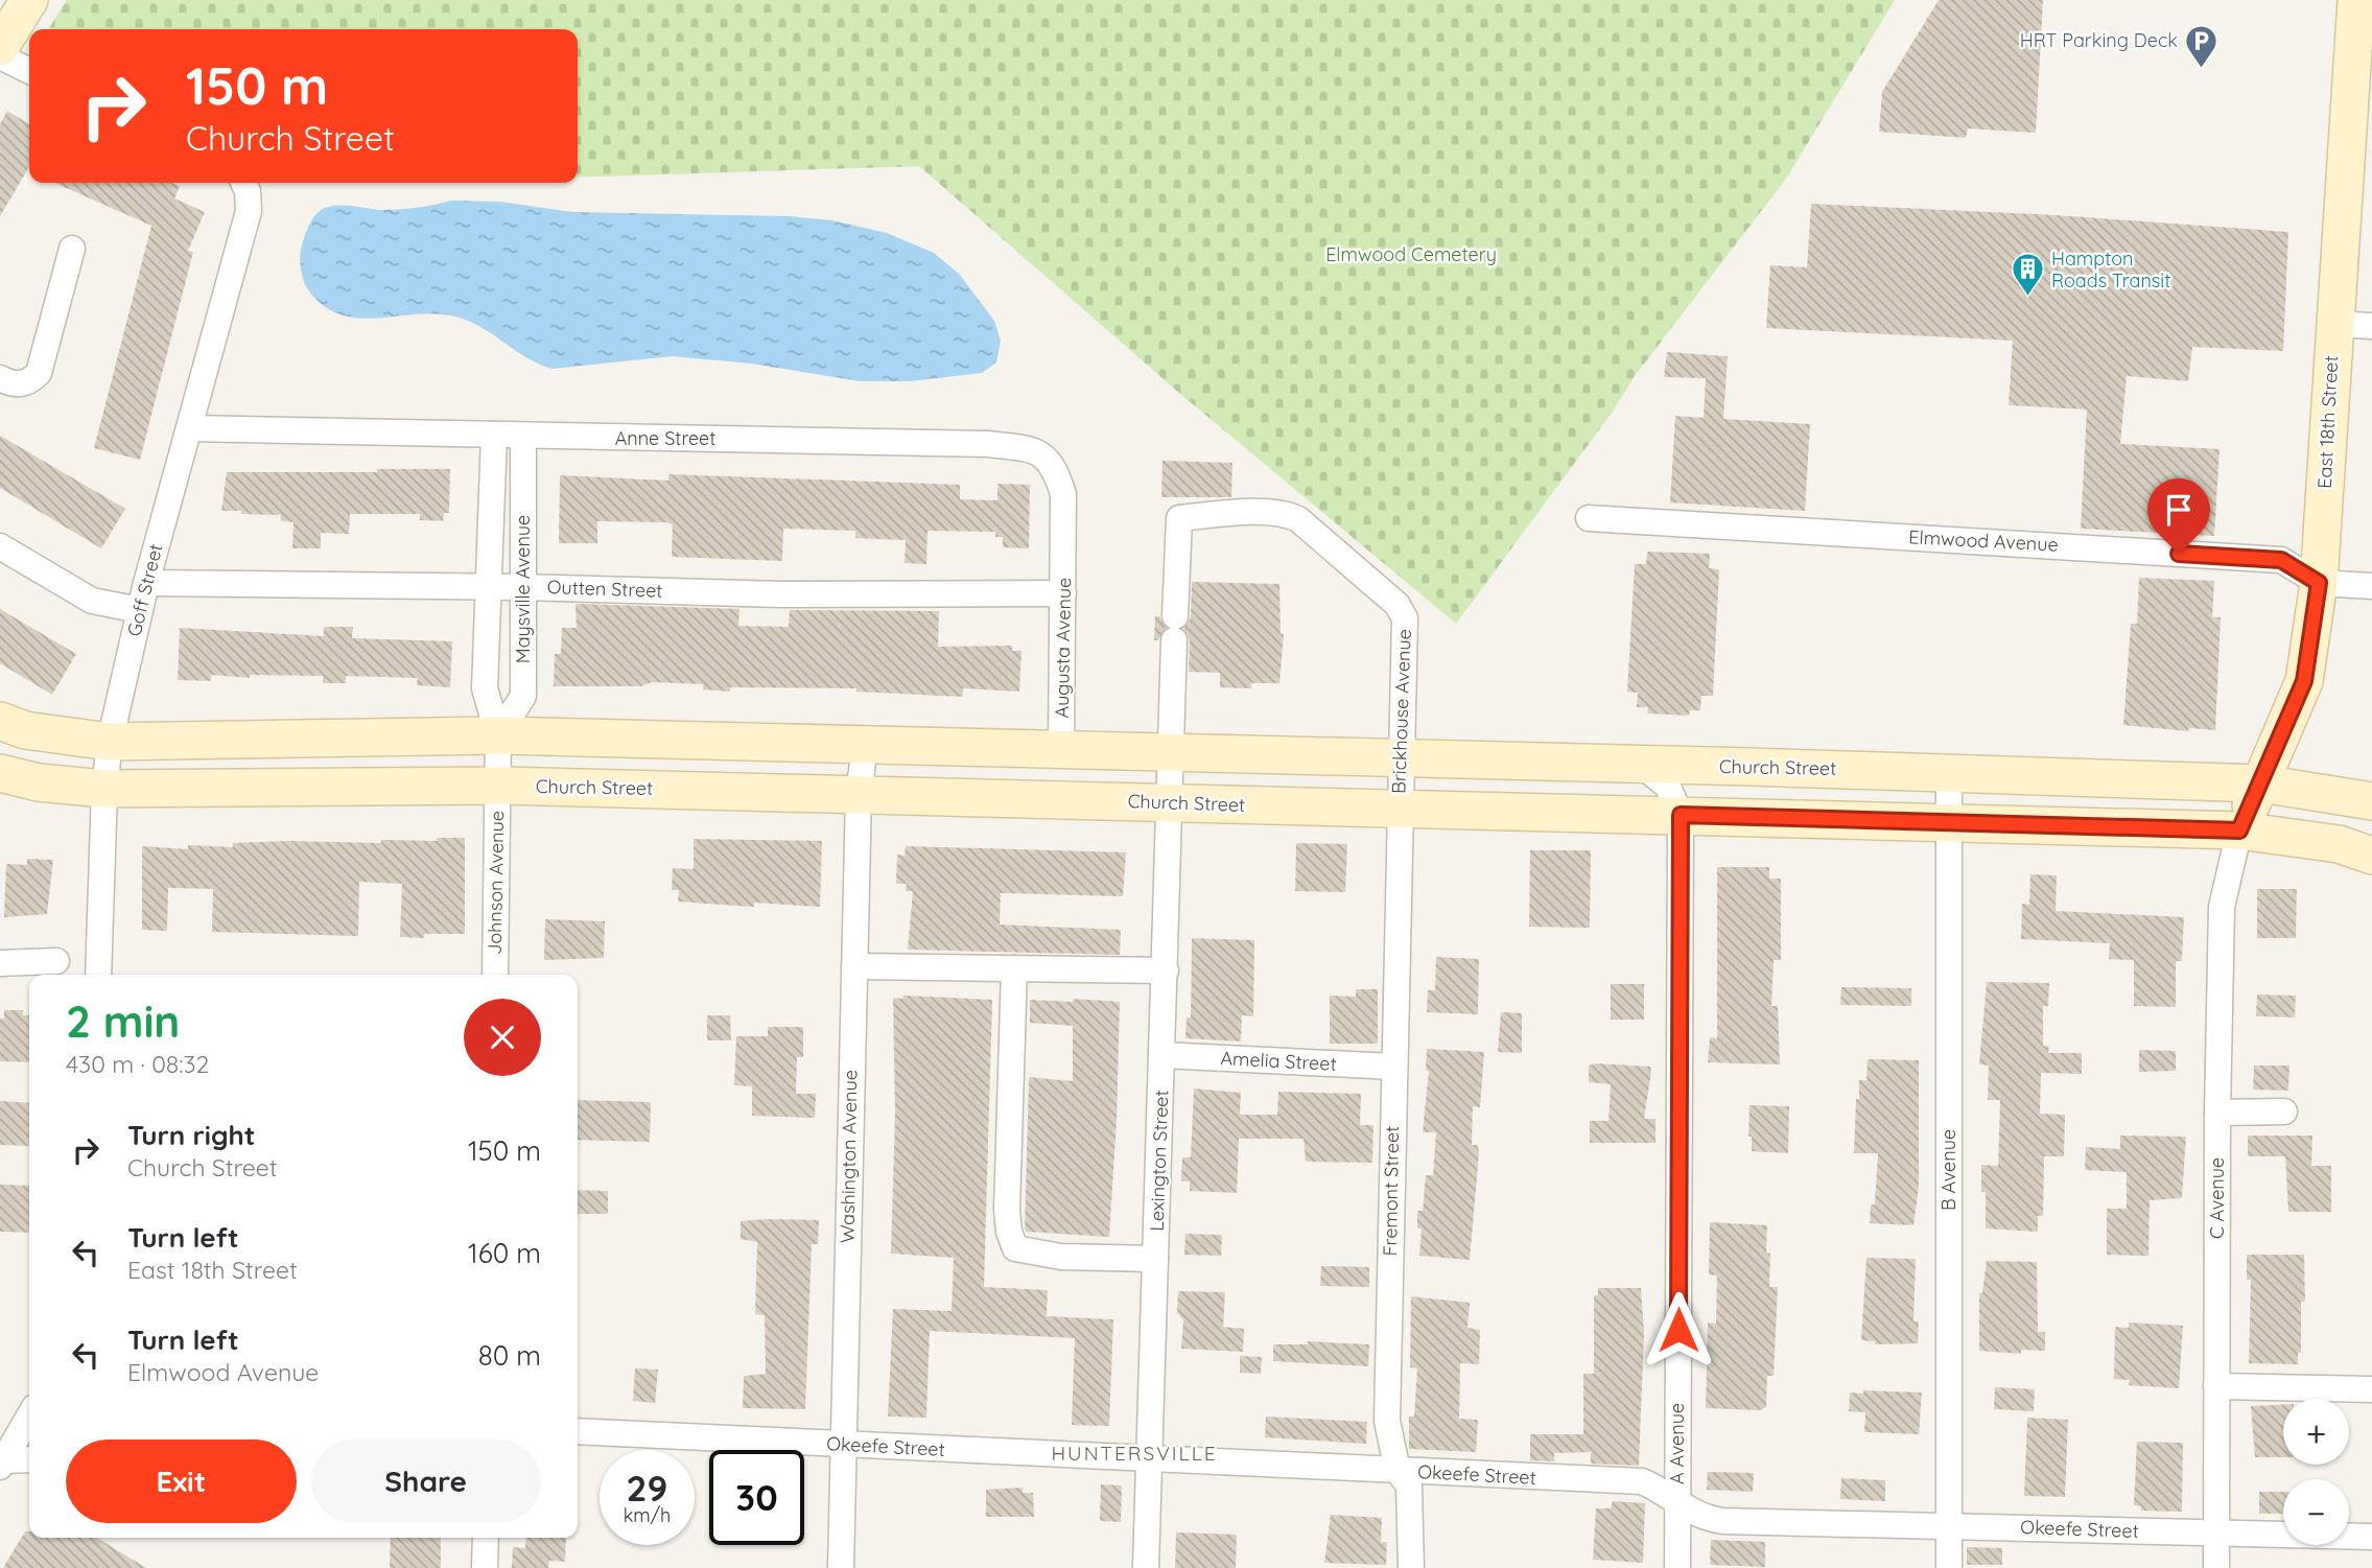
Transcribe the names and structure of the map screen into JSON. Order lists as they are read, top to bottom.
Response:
{
  "streets": {
    "main road": ["East 18th Street", "Church Street"],
    "street": [
      "Anne Street",
      "Elmwood Avenue",
      "Maysville Avenue",
      "Outten Street",
      "Goff Street",
      "Augusta Avenue",
      "Brickhouse Avenue",
      "Johnson Avenue",
      "Amelia Street",
      "Washington Avenue",
      "Lexington Street",
      "B Avenue",
      "Fremont Street",
      "C Avenue",
      "A Avenue",
      "Okeefe Street"
    ]
  },
  "crossings": [
    ["East 18th Street", "Elmwood Avenue"],
    ["East 18th Street", "Church Street"],
    ["East 18th Street", "C Avenue"],
    ["Anne Street", "Maysville Avenue"],
    ["Anne Street", "Goff Street"],
    ["Anne Street", "Augusta Avenue"],
    ["Maysville Avenue", "Outten Street"],
    ["Maysville Avenue", "Church Street"],
    ["Maysville Avenue", "Johnson Avenue"],
    ["Outten Street", "Goff Street"],
    ["Outten Street", "Augusta Avenue"],
    ["Goff Street", "Church Street"],
    ["Augusta Avenue", "Church Street"],
    ["Brickhouse Avenue", "Church Street"],
    ["Brickhouse Avenue", "Lexington Street"],
    ["Brickhouse Avenue", "Fremont Street"],
    ["Church Street", "Johnson Avenue"],
    ["Church Street", "Washington Avenue"],
    ["Church Street", "Lexington Street"],
    ["Church Street", "B Avenue"],
    ["Church Street", "Fremont Street"],
    ["Church Street", "C Avenue"],
    ["Church Street", "A Avenue"],
    ["Amelia Street", "Lexington Street"],
    ["Amelia Street", "Fremont Street"],
    ["Washington Avenue", "Okeefe Street"],
    ["Lexington Street", "Okeefe Street"],
    ["B Avenue", "Okeefe Street"],
    ["Fremont Street", "Okeefe Street"],
    ["C Avenue", "Okeefe Street"],
    ["A Avenue", "Okeefe Street"]
  ],
  "districts": ["HUNTERSVILLE"],
  "parks": ["Elmwood Cemetery"],
  "places": {
    "parking": ["HRT Parking Deck"],
    "building": ["Hampton Roads Transit"]
  },
  "page": {
    "turn": ["150 m", "Church Street"],
    "heading": ["2 min", "430 m · 08:32"],
    "list": [
      {
        "name": "Turn right",
        "note": "Church Street",
        "value": "150 m"
      },
      {
        "name": "Turn left",
        "note": "East 18th Street",
        "value": "160 m"
      },
      {
        "name": "Turn left",
        "note": "Elmwood Avenue",
        "value": "80 m"
      }
    ],
    "map_buttons": ["+", "−"],
    "buttons": ["Exit", "Share"],
    "speed": "29 km/h",
    "limit": "30"
  }
}
